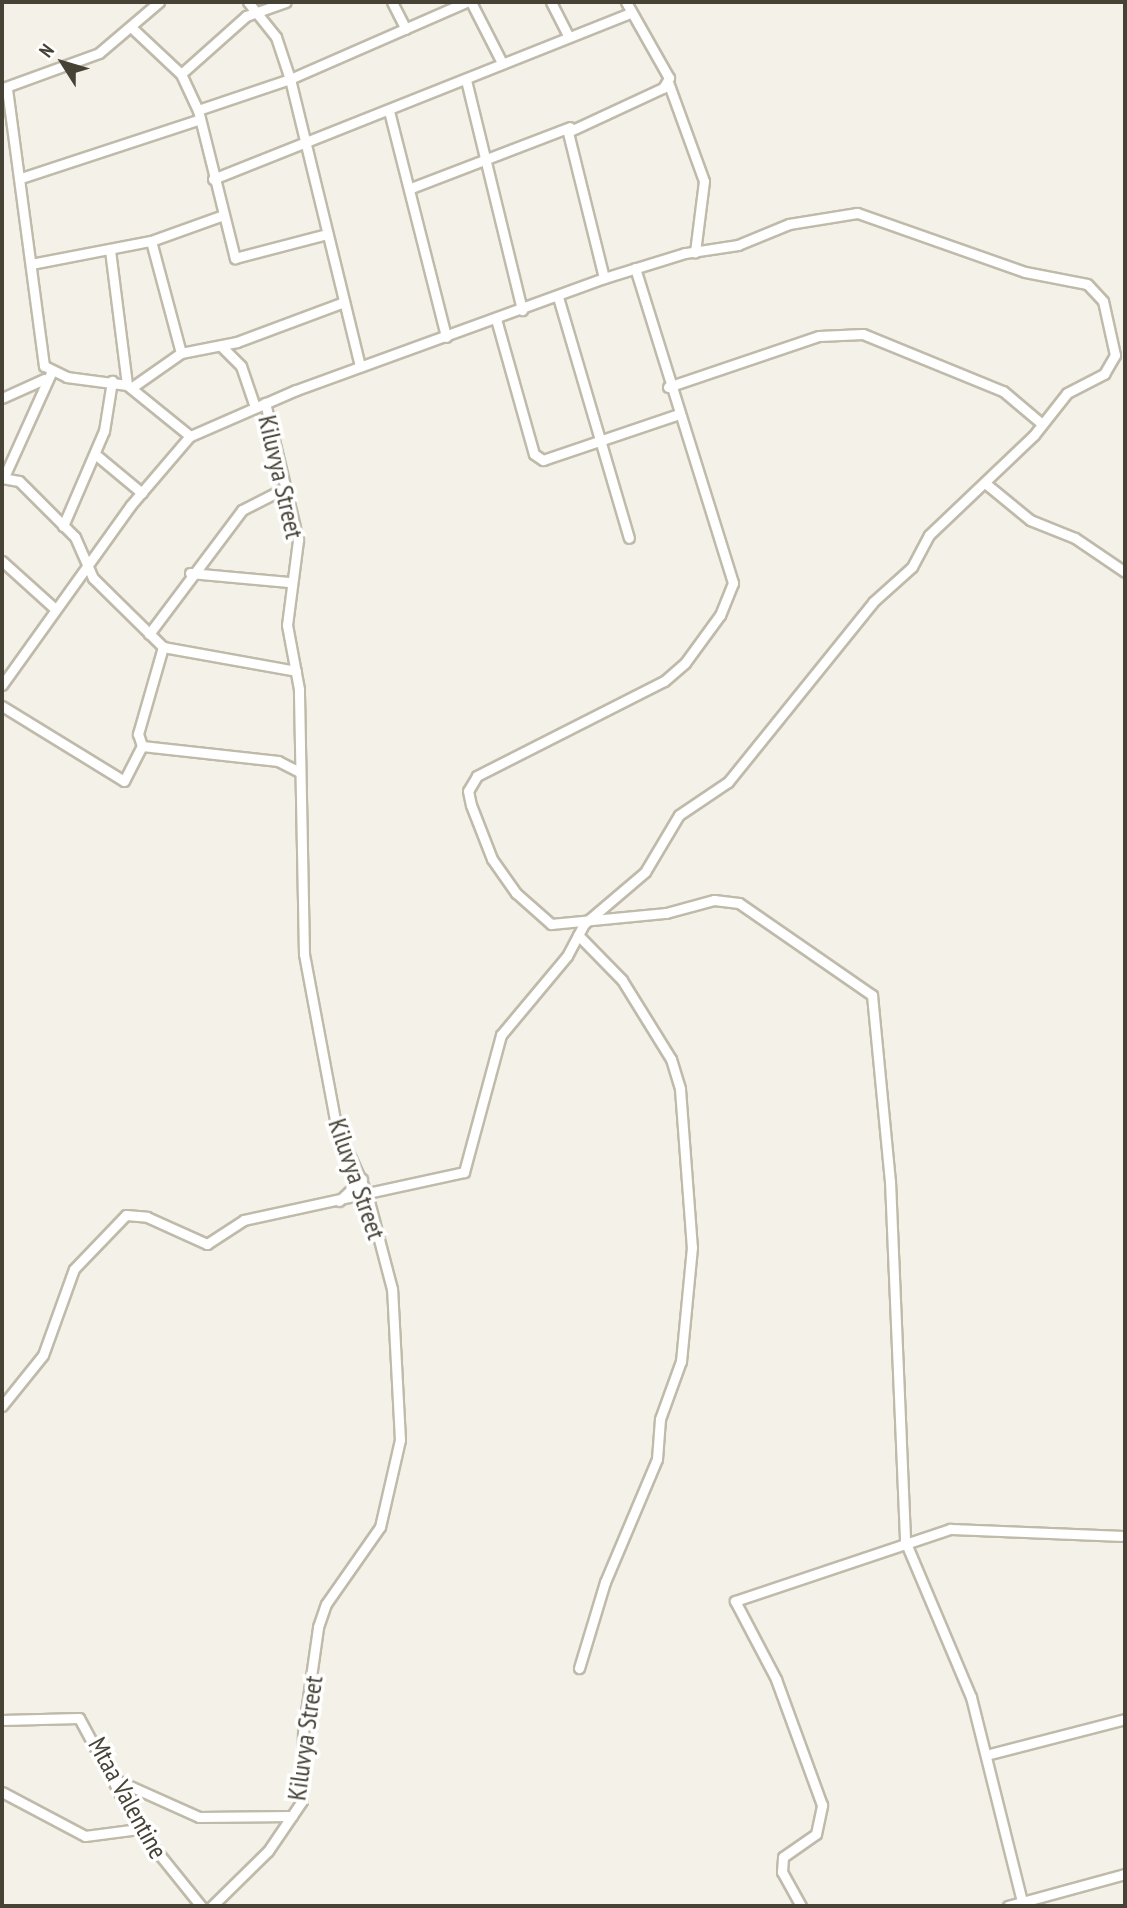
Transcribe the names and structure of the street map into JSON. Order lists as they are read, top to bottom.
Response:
{
  "streets": {
    "street": ["Kiluvya Street", "Mtaa Valentine"]
  },
  "north": "top left"
}
